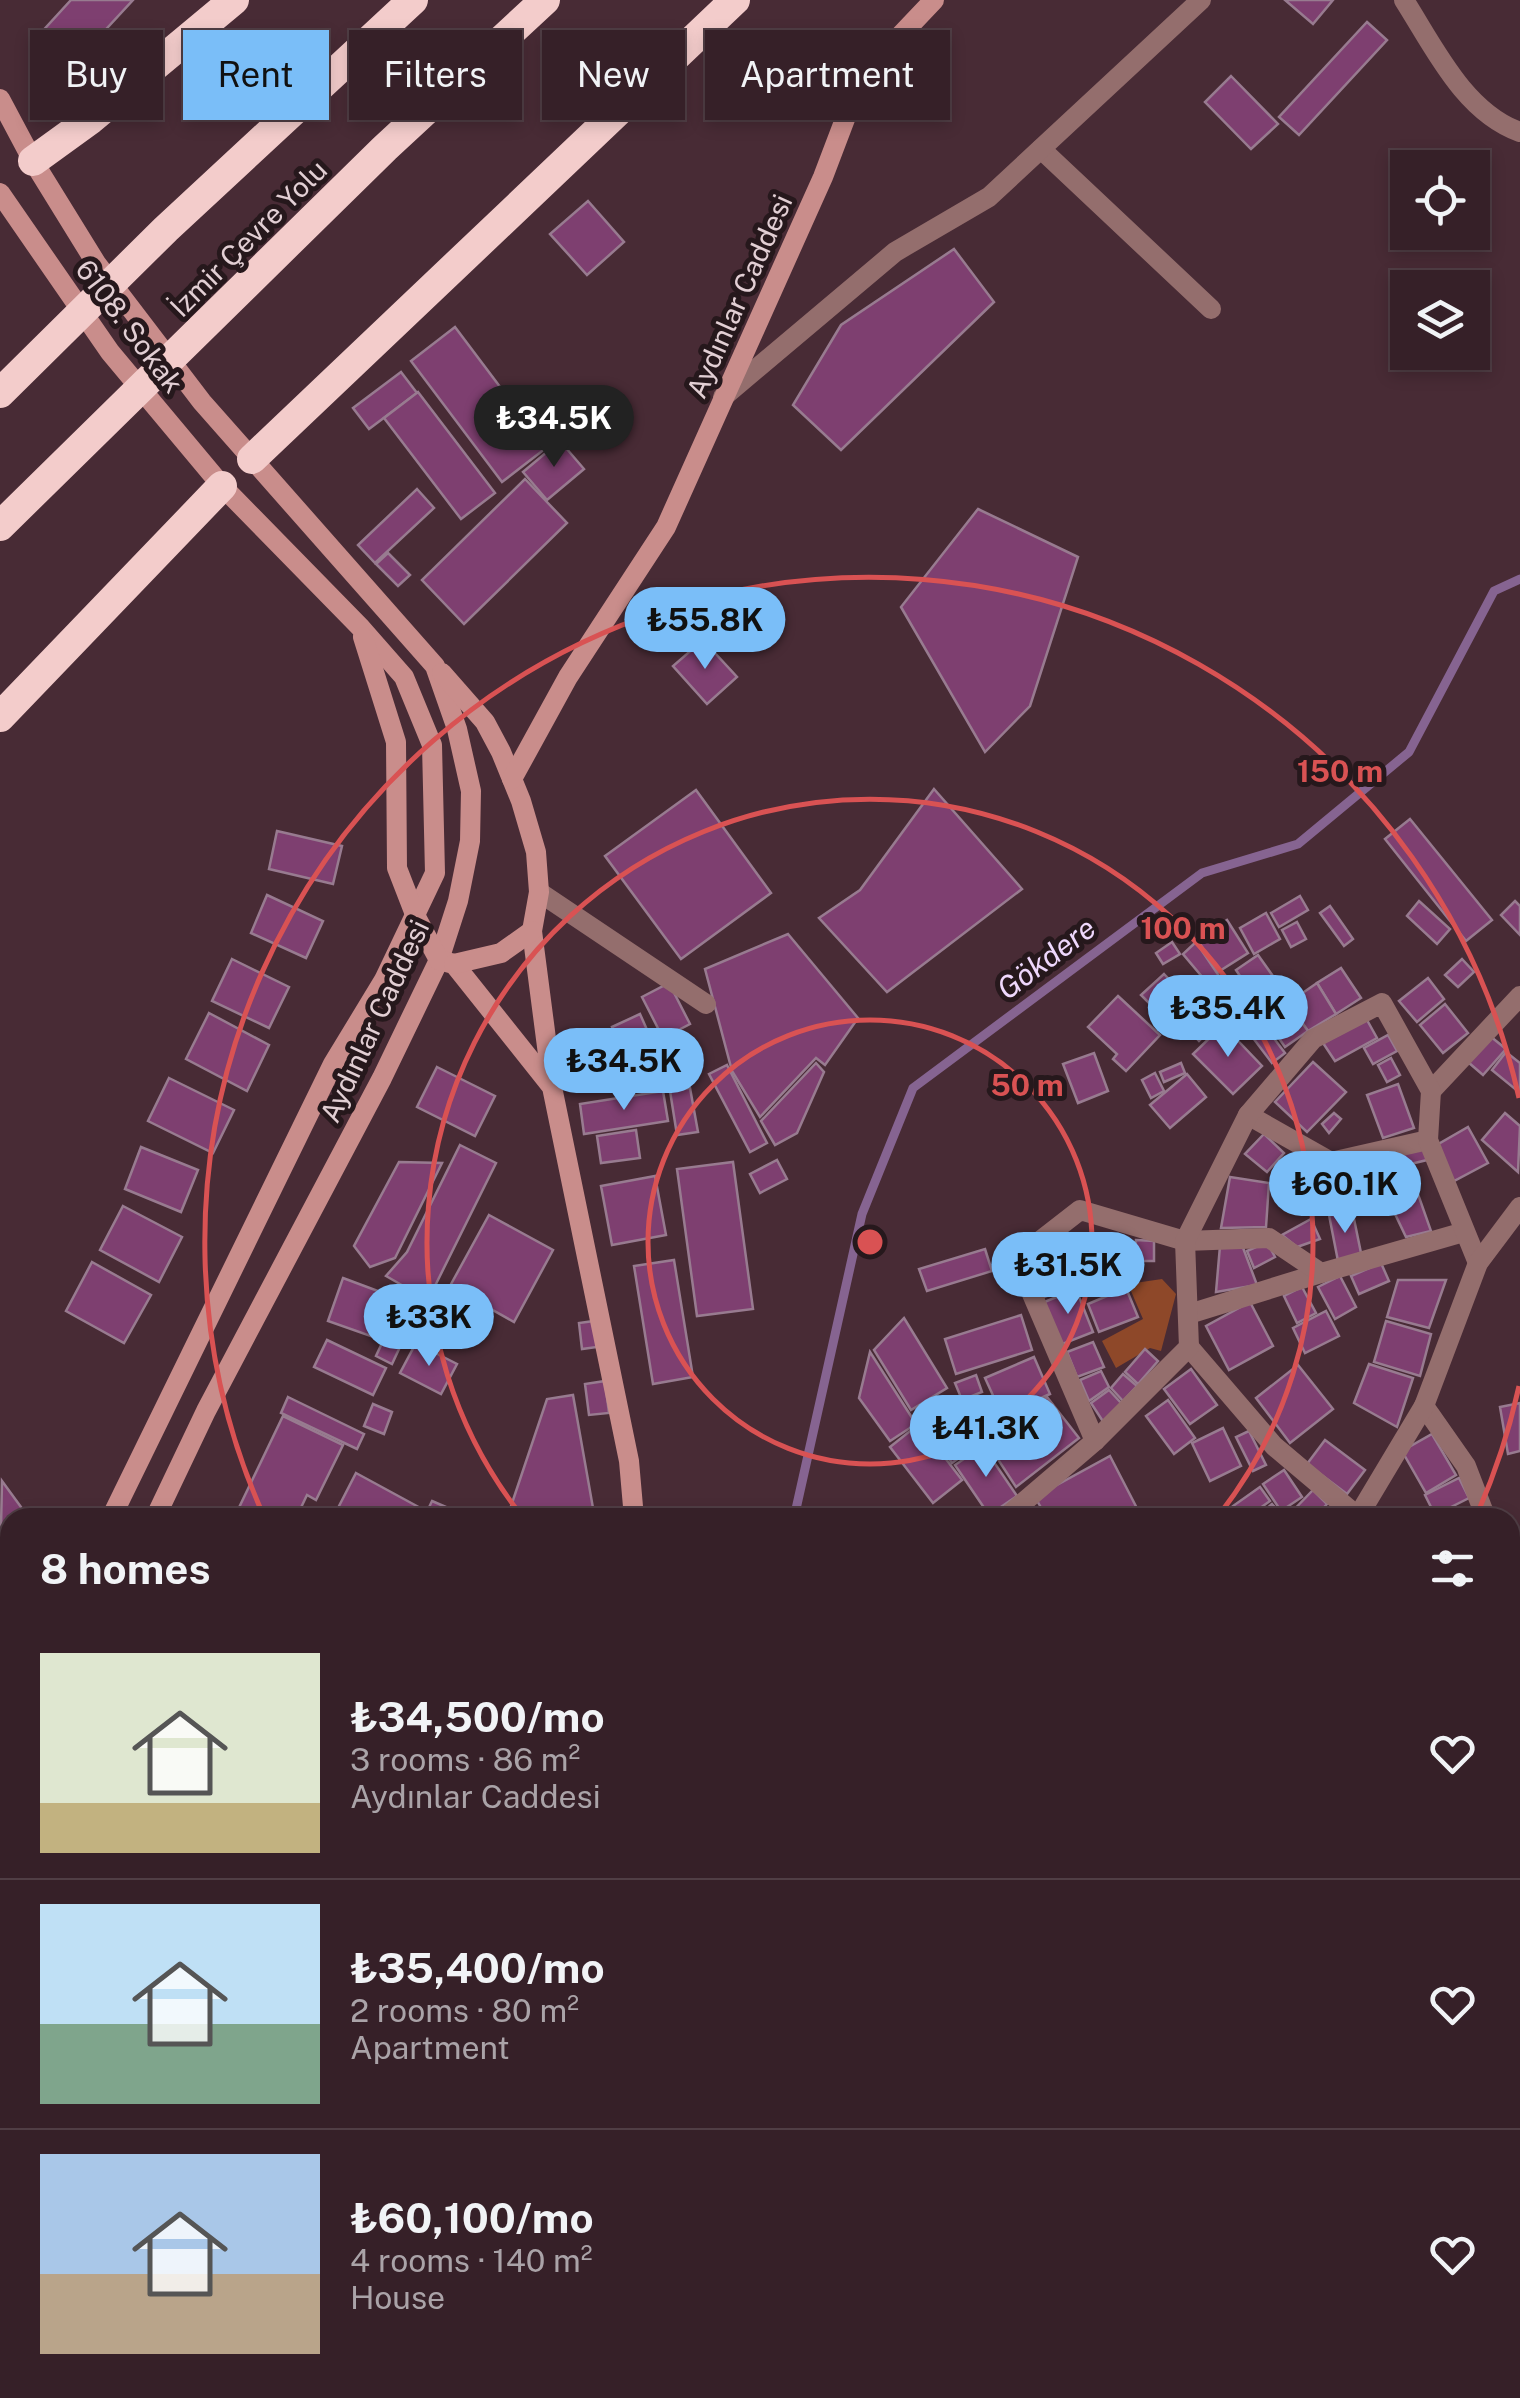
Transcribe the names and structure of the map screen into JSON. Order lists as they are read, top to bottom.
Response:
{
  "streets": {
    "highway": ["İzmir Çevre Yolu"],
    "main road": ["Aydınlar Caddesi", "6108. Sokak"]
  },
  "crossings": [
    ["Aydınlar Caddesi", "6108. Sokak"]
  ],
  "water": ["Gökdere"],
  "page": {
    "chip": [
      "Buy",
      "Rent",
      "Filters",
      "New",
      "Apartment"
    ],
    "price": [
      "₺34.5K",
      "₺55.8K",
      "₺35.4K",
      "₺34.5K",
      "₺60.1K",
      "₺31.5K",
      "₺33K",
      "₺41.3K"
    ],
    "heading": "8 homes",
    "list": [
      {
        "name": "₺34,500/mo",
        "note": "3 rooms · 86 m² · Aydınlar Caddesi"
      },
      {
        "name": "₺35,400/mo",
        "note": "2 rooms · 80 m² · Apartment"
      },
      {
        "name": "₺60,100/mo",
        "note": "4 rooms · 140 m² · House"
      }
    ]
  },
  "rings": ["150 m", "100 m", "50 m"]
}
